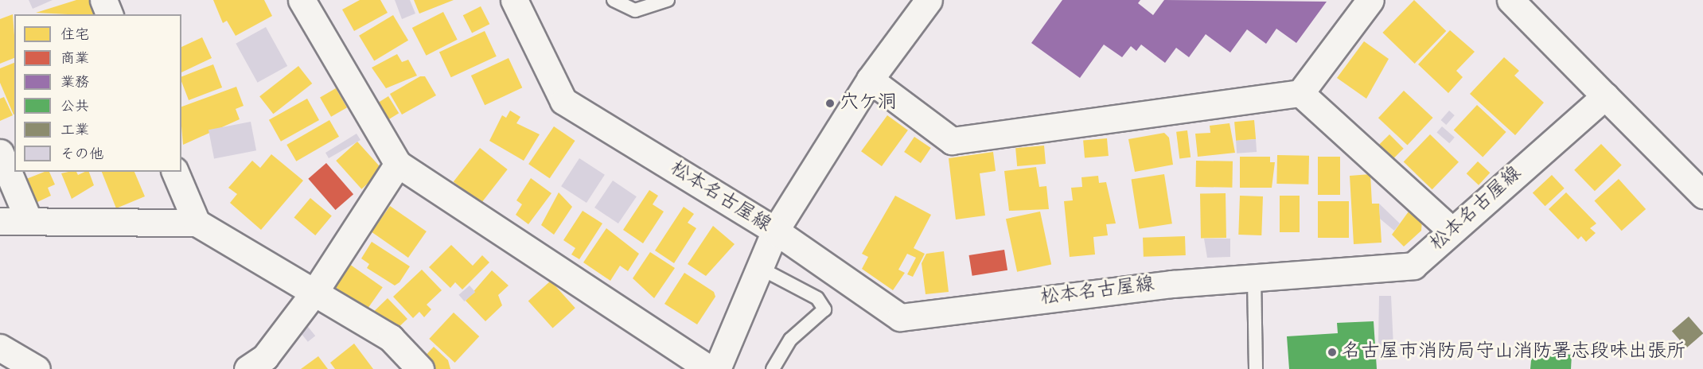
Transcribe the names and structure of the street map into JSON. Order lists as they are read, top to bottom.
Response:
{
  "streets": {
    "street": ["松本名古屋線"]
  },
  "places": ["穴ケ洞", "名古屋市消防局守山消防署志段味出張所"],
  "legend": [
    "住宅",
    "商業",
    "業務",
    "公共",
    "工業",
    "その他"
  ]
}
